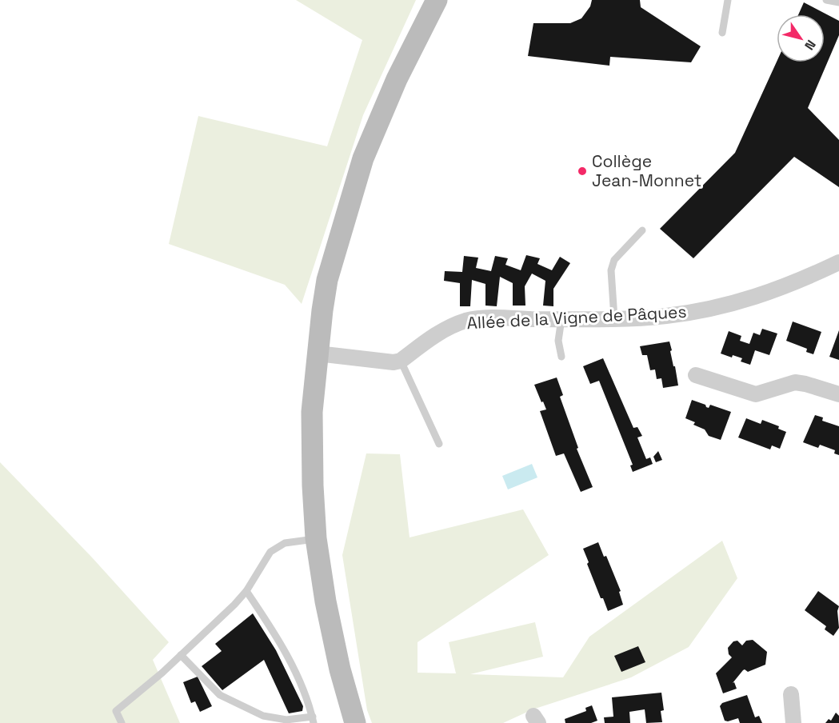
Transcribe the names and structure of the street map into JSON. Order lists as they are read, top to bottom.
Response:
{
  "streets": {
    "street": ["Allée de la Vigne de Pâques"]
  },
  "places": ["Collège Jean-Monnet"],
  "north": "bottom right"
}
